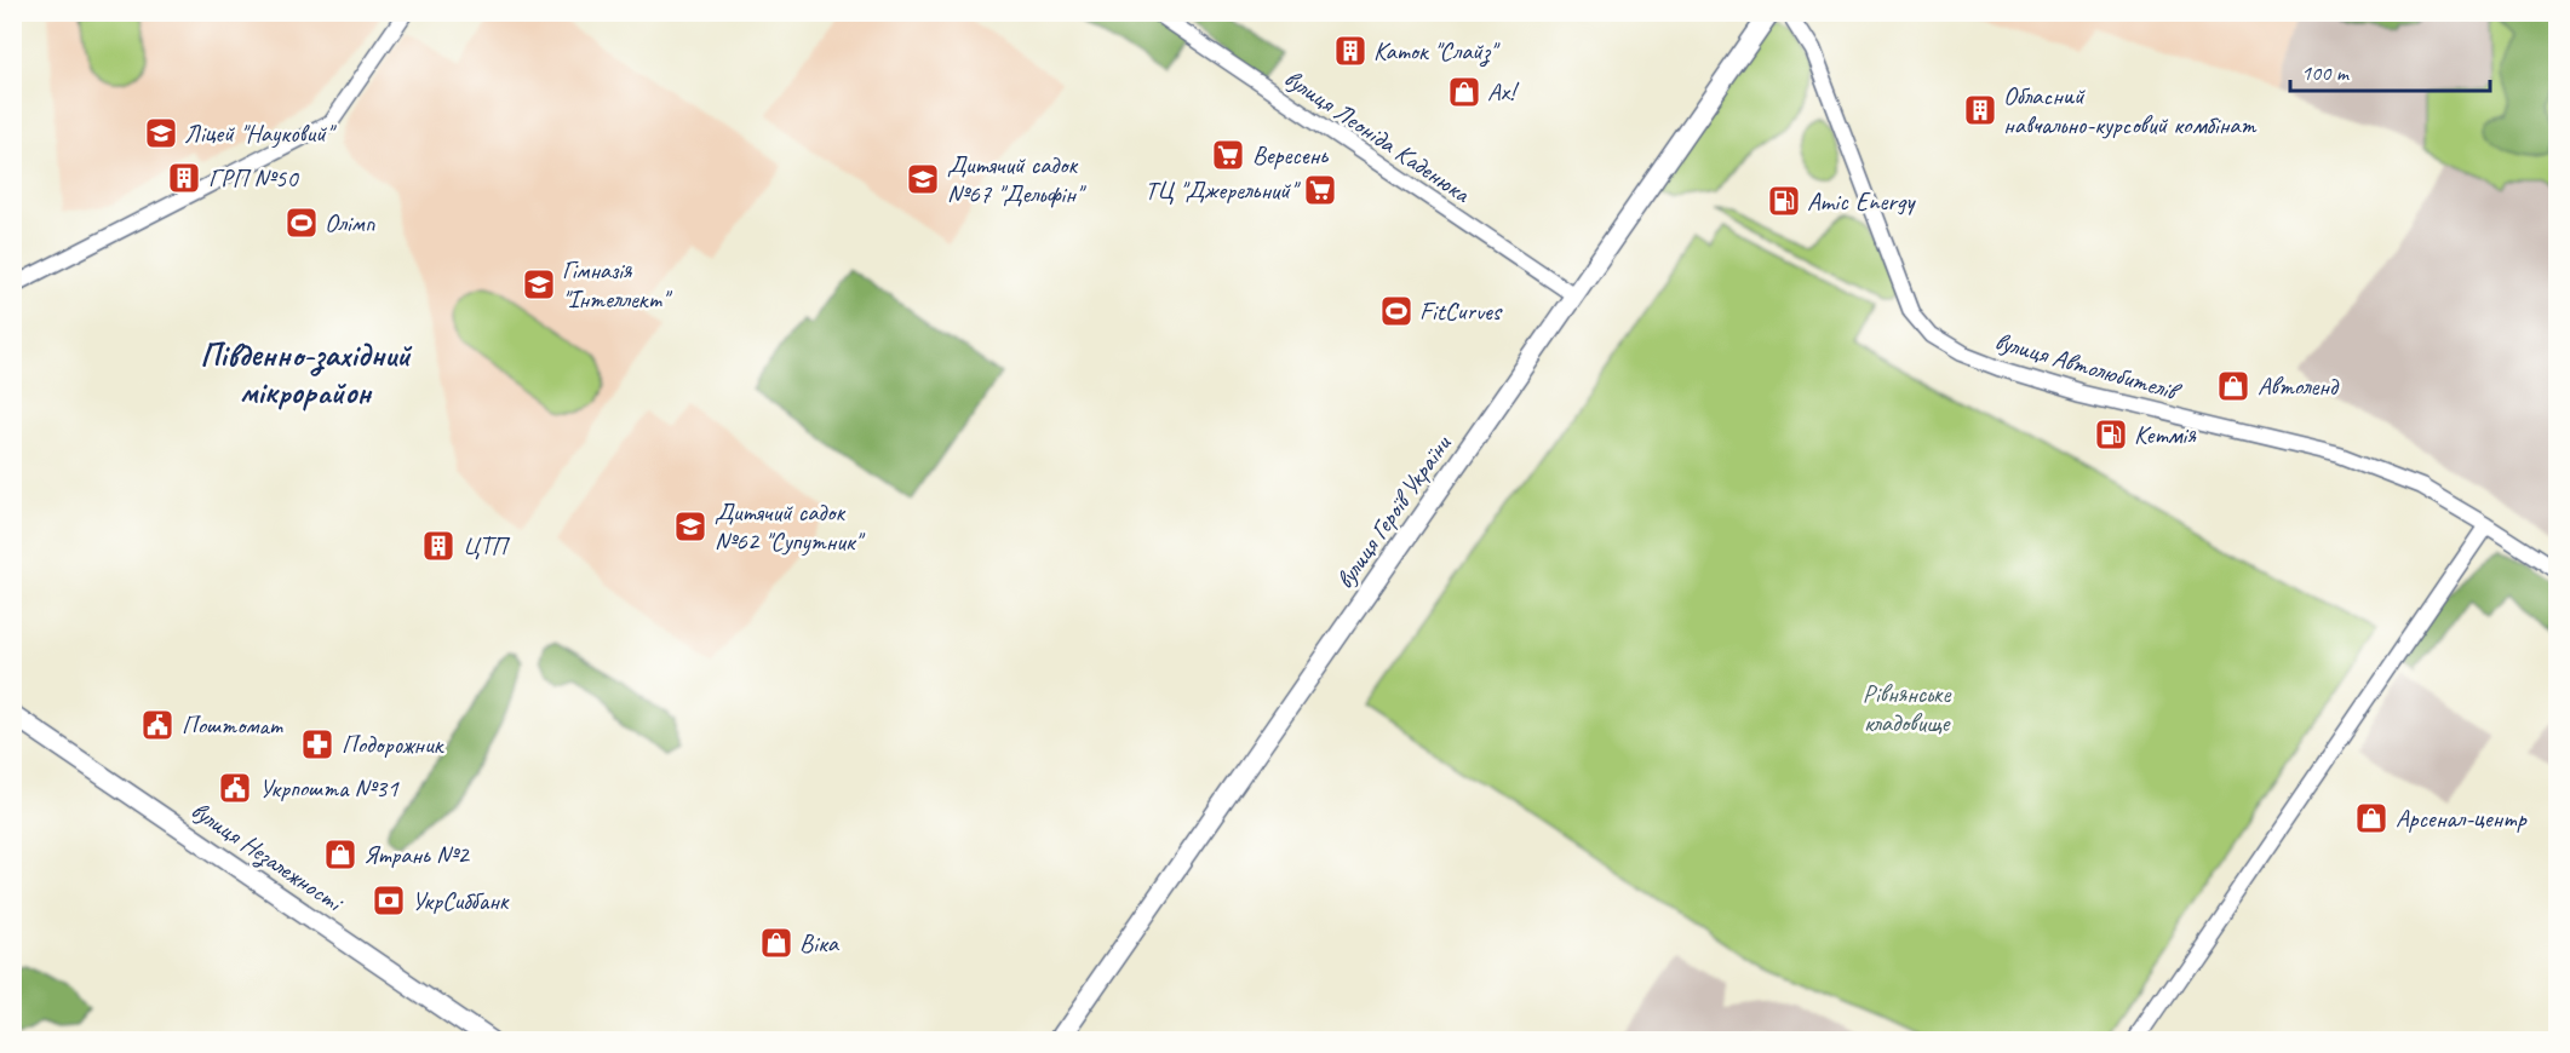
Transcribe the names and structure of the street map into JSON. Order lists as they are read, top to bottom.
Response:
{
  "streets": {
    "main road": ["вулиця Героїв України", "вулиця Незалежності"],
    "street": ["вулиця Леоніда Каденюка", "вулиця Автолюбителів"]
  },
  "crossings": [
    ["вулиця Леоніда Каденюка", "вулиця Героїв України"]
  ],
  "districts": ["Південно-західний мікрорайон"],
  "parks": ["Рівнянське кладовище"],
  "places": {
    "building": [
      "Каток \"Слайз\"",
      "Обласний навчально-курсовий комбінат",
      "ГРП №50",
      "ЦТП"
    ],
    "shop": [
      "Ах!",
      "Автоленд",
      "Арсенал-центр",
      "Ятрань №2",
      "Віка"
    ],
    "school or university": [
      "Ліцей \"Науковий\"",
      "Дитячий садок №67 \"Дельфін\"",
      "Гімназія \"Інтеллект\"",
      "Дитячий садок №62 \"Супутник\""
    ],
    "supermarket": ["Вересень", "ТЦ \"Джерельний\""],
    "fuel station": ["Amic Energy", "Кетмія"],
    "sports": ["Олімп", "FitCurves"],
    "public building": ["Поштомат", "Укрпошта №31"],
    "pharmacy": ["Подорожник"],
    "bank": ["УкрСиббанк"]
  },
  "scale_bar": "100 m"
}
